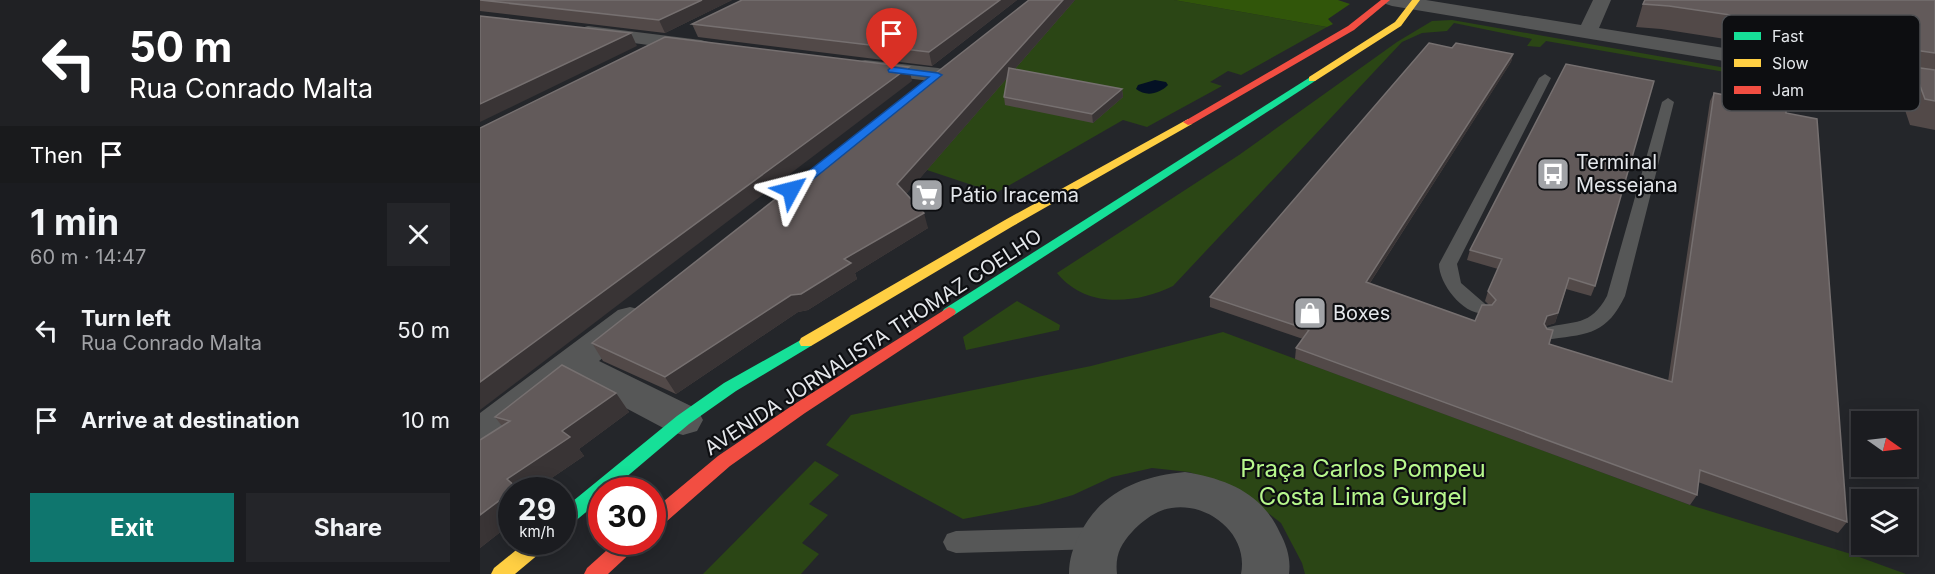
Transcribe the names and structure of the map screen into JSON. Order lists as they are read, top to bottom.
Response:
{
  "streets": {
    "main road": ["AVENIDA JORNALISTA THOMAZ COELHO"]
  },
  "parks": ["Praça Carlos Pompeu Costa Lima Gurgel"],
  "places": {
    "bus stop": ["Terminal Messejana"],
    "supermarket": ["Pátio Iracema"],
    "shop": ["Boxes"]
  },
  "legend": ["Fast", "Slow", "Jam"],
  "north": "right",
  "page": {
    "turn": ["50 m", "Rua Conrado Malta"],
    "then": "Then",
    "heading": ["1 min", "60 m · 14:47"],
    "list": [
      {
        "name": "Turn left",
        "note": "Rua Conrado Malta",
        "value": "50 m"
      },
      {
        "name": "Arrive at destination",
        "value": "10 m"
      }
    ],
    "speed": "29 km/h",
    "limit": "30",
    "buttons": ["Exit", "Share"]
  }
}
